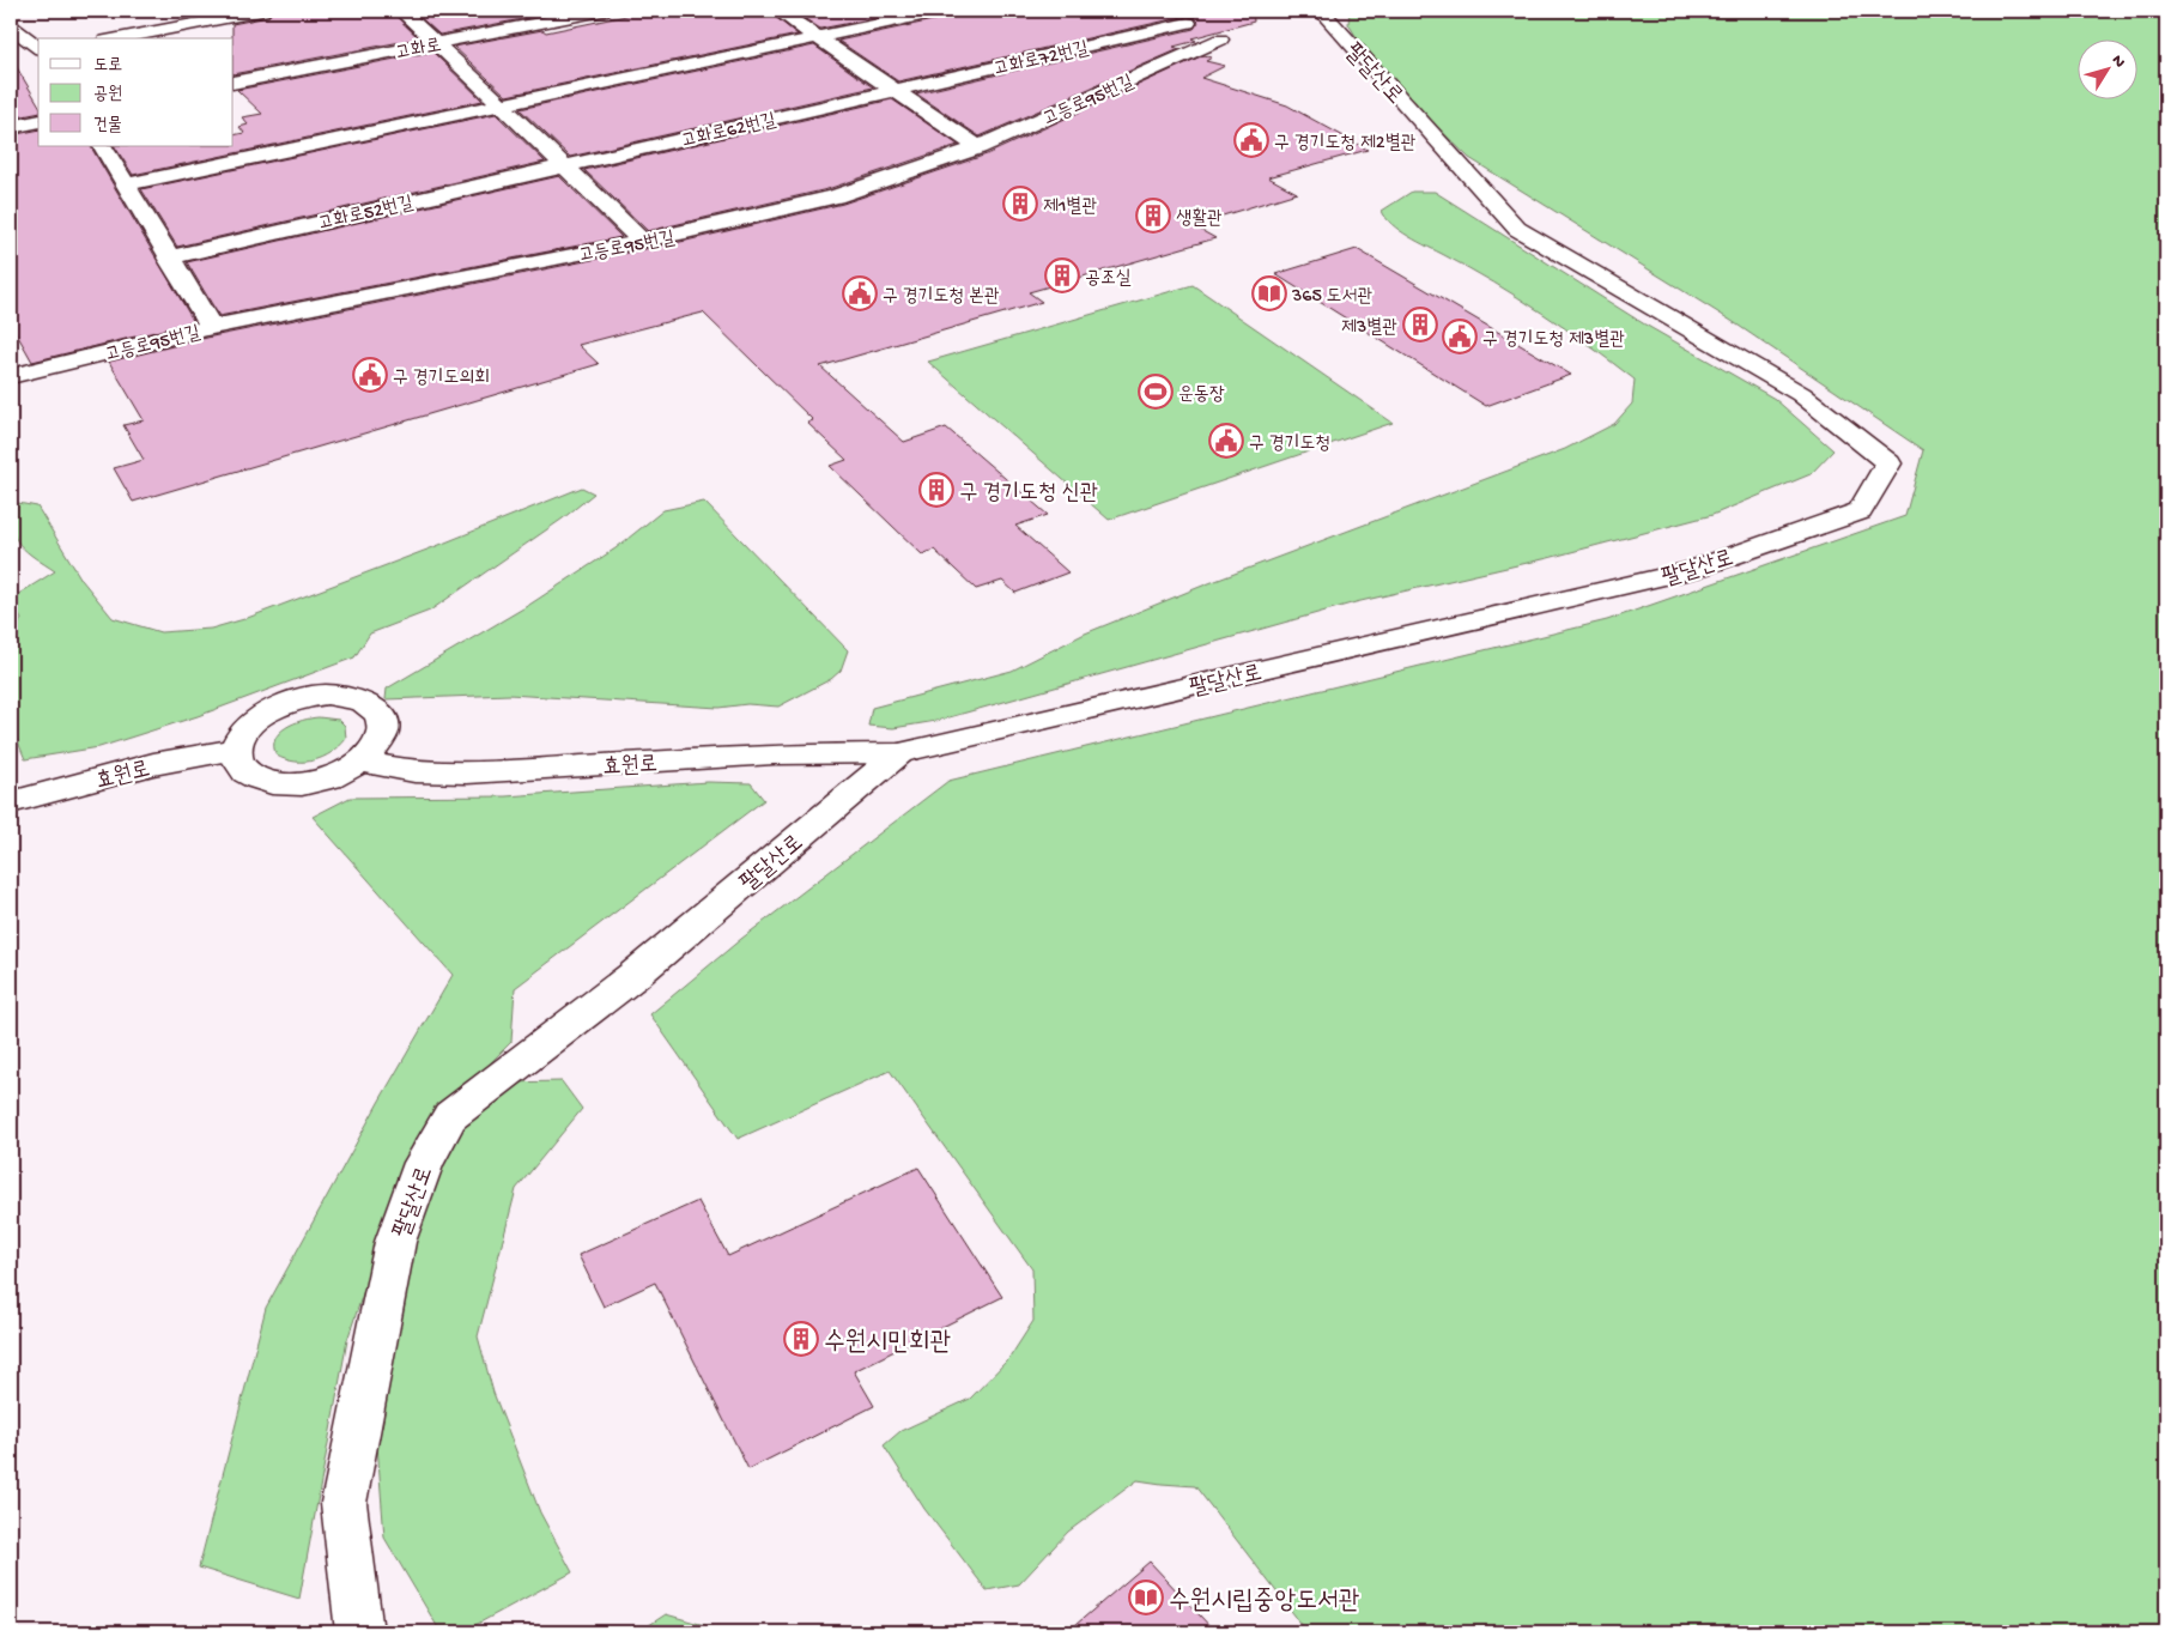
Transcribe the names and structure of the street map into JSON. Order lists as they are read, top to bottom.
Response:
{
  "streets": {
    "street": [
      "고화로",
      "고화로72번길",
      "팔달산로",
      "고등로95번길",
      "고화로62번길",
      "고화로52번길",
      "효원로"
    ]
  },
  "crossings": [
    ["고화로72번길", "고등로95번길"],
    ["고화로72번길", "고화로62번길"],
    ["팔달산로", "효원로"],
    ["고화로62번길", "고화로52번길"]
  ],
  "places": {
    "public building": [
      "구 경기도청 제2별관",
      "구 경기도청 본관",
      "구 경기도청 제3별관",
      "구 경기도의회",
      "구 경기도청"
    ],
    "building": [
      "제1별관",
      "생활관",
      "공조실",
      "제3별관",
      "구 경기도청 신관",
      "수원시민회관"
    ],
    "library": ["365 도서관", "수원시립중앙도서관"],
    "sports": ["운동장"]
  },
  "legend": ["도로", "공원", "건물"],
  "north": "top right"
}
